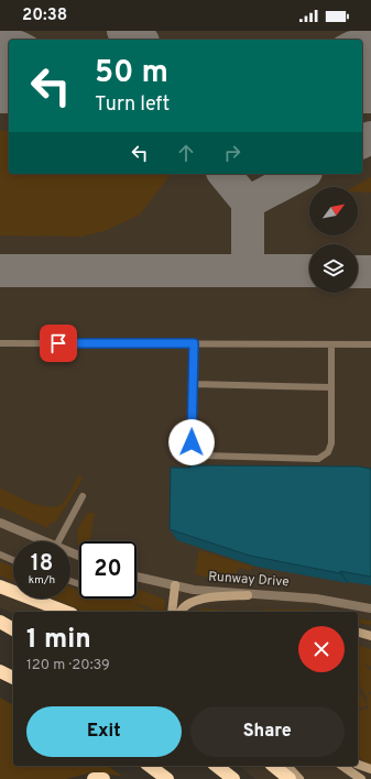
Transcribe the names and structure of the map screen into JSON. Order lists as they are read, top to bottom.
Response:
{
  "streets": {
    "street": ["Runway Drive"]
  },
  "north": "top right",
  "page": {
    "status": "20:38",
    "turn": ["50 m", "Turn left"],
    "speed": "18 km/h",
    "limit": "20",
    "heading": ["1 min", "120 m · 20:39"],
    "buttons": ["Exit", "Share"]
  }
}
